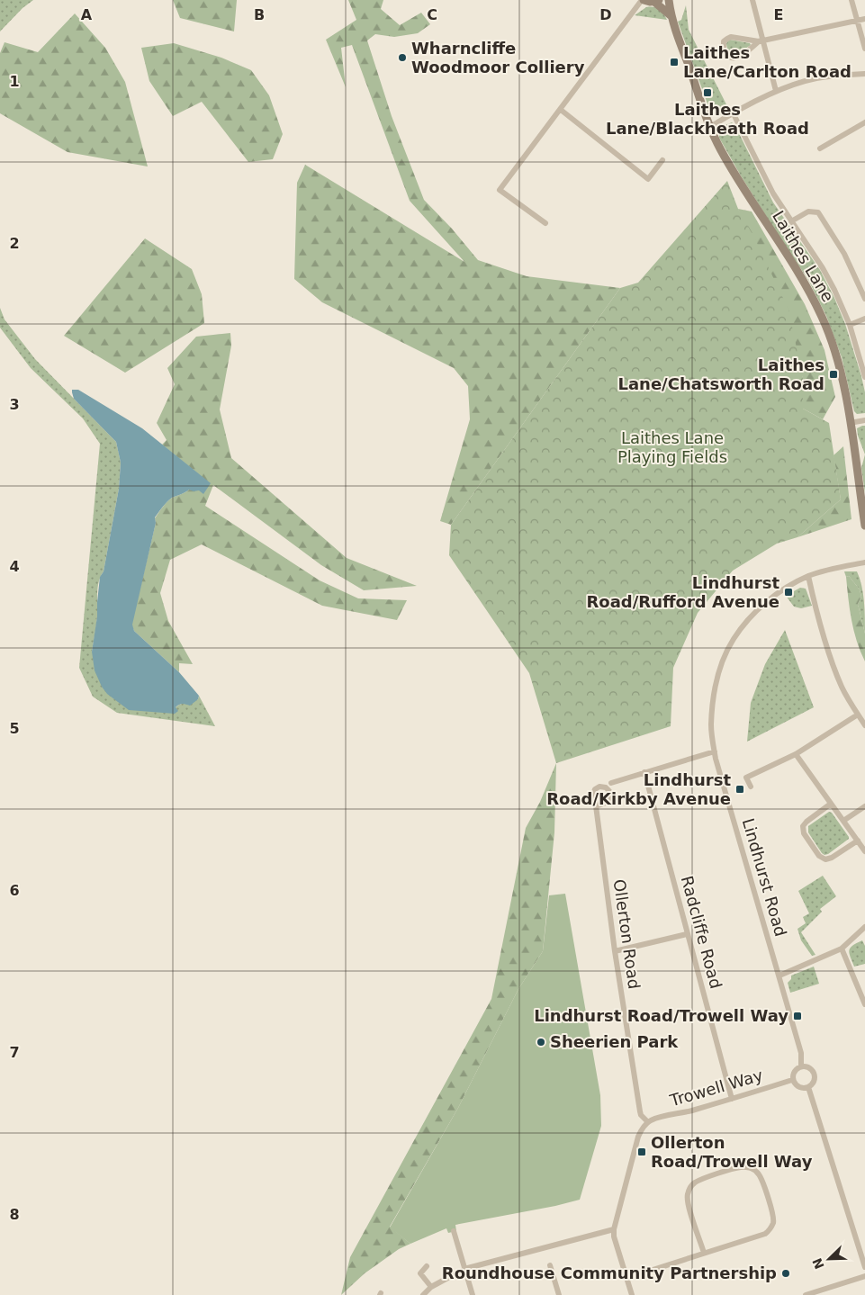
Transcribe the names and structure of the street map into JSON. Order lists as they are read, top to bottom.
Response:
{
  "streets": {
    "main road": ["Laithes Lane"],
    "street": [
      "Lindhurst Road",
      "Radcliffe Road",
      "Ollerton Road",
      "Trowell Way"
    ]
  },
  "crossings": [
    ["Lindhurst Road", "Trowell Way"],
    ["Radcliffe Road", "Trowell Way"],
    ["Ollerton Road", "Trowell Way"]
  ],
  "parks": ["Laithes Lane Playing Fields"],
  "places": {
    "other": ["Wharncliffe Woodmoor Colliery", "Sheerien Park", "Roundhouse Community Partnership"],
    "transit": [
      "Laithes Lane/Carlton Road",
      "Laithes Lane/Blackheath Road",
      "Laithes Lane/Chatsworth Road",
      "Lindhurst Road/Rufford Avenue",
      "Lindhurst Road/Kirkby Avenue",
      "Lindhurst Road/Trowell Way",
      "Ollerton Road/Trowell Way"
    ]
  },
  "north": "bottom left",
  "grid": {
    "columns": [
      "A",
      "B",
      "C",
      "D",
      "E"
    ],
    "rows": [
      "1",
      "2",
      "3",
      "4",
      "5",
      "6",
      "7",
      "8"
    ]
  }
}
